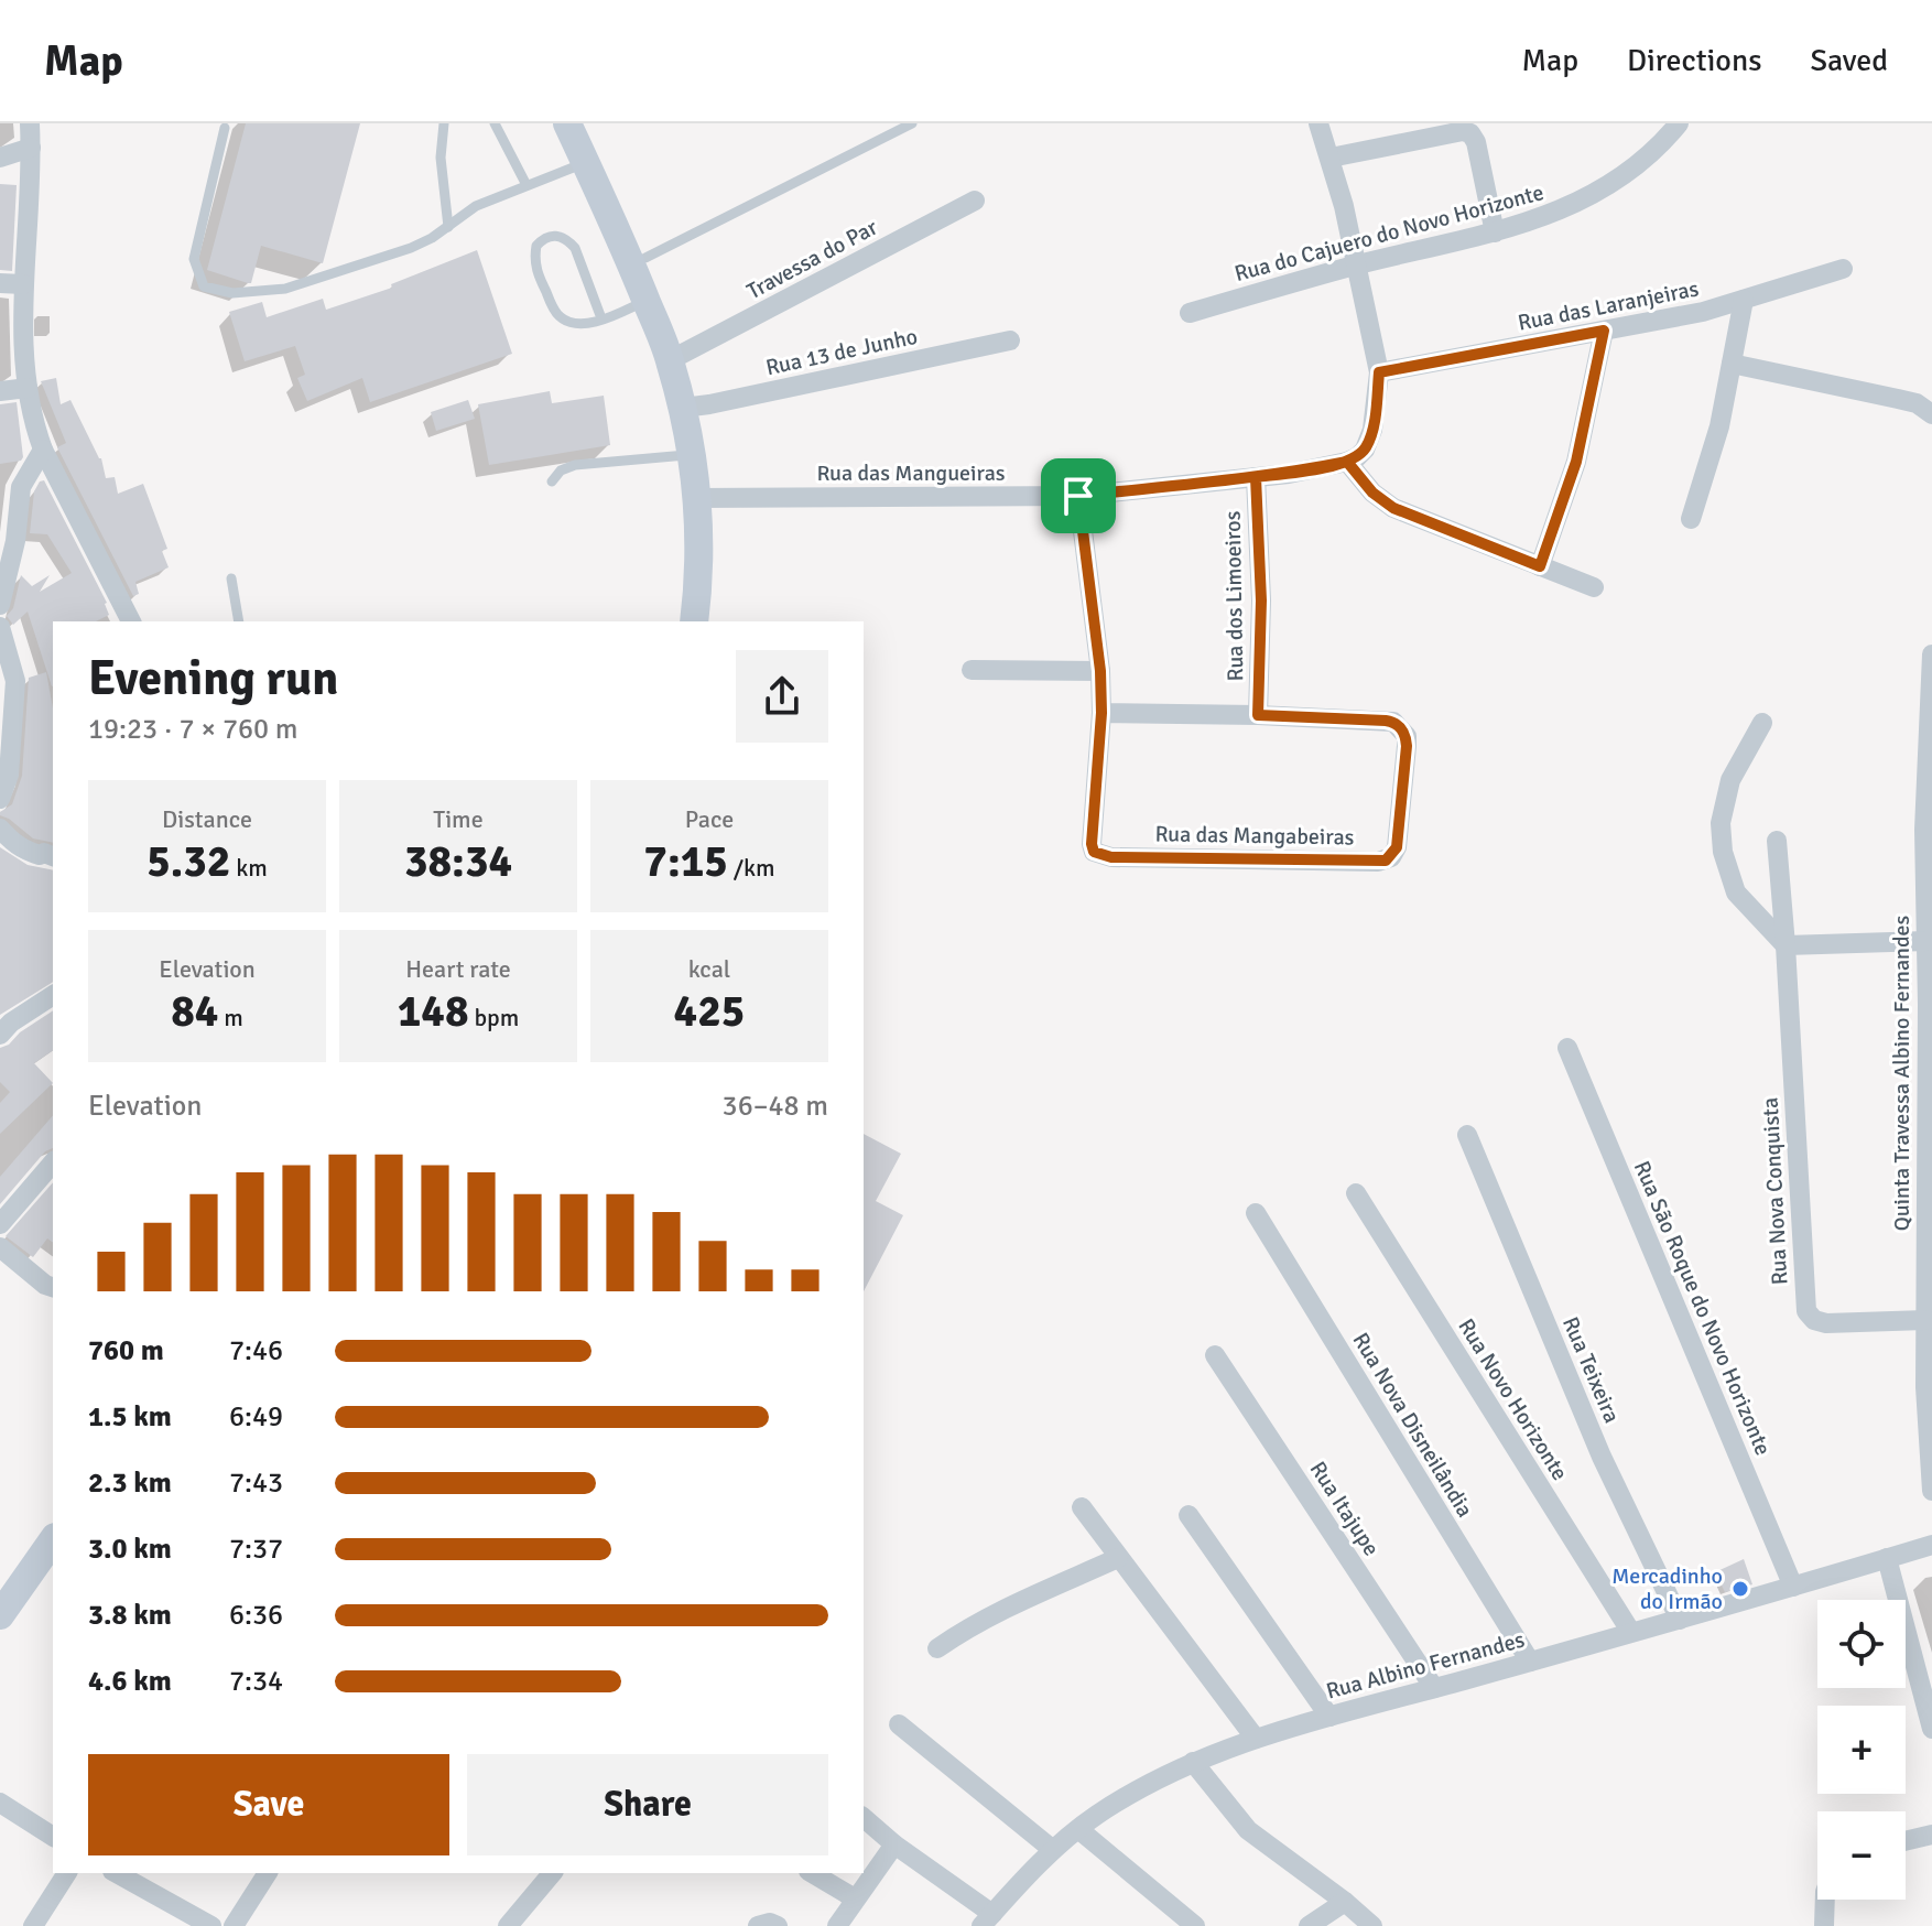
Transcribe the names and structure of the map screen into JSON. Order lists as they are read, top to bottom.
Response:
{
  "streets": {
    "street": [
      "Rua do Cajuero do Novo Horizonte",
      "Travessa do Par",
      "Rua das Laranjeiras",
      "Rua 13 de Junho",
      "Rua das Mangueiras",
      "Rua dos Limoeiros",
      "Rua das Mangabeiras",
      "Quinta Travessa Albino Fernandes",
      "Rua Nova Conquista",
      "Rua São Roque do Novo Horizonte",
      "Rua Teixeira",
      "Rua Novo Horizonte",
      "Rua Nova Disneilândia",
      "Rua Itajupe",
      "Rua Albino Fernandes"
    ]
  },
  "crossings": [
    ["Rua das Mangueiras", "Rua dos Limoeiros"],
    ["Rua das Mangueiras", "Rua das Mangabeiras"],
    ["Rua dos Limoeiros", "Rua das Mangabeiras"],
    ["Quinta Travessa Albino Fernandes", "Rua Nova Conquista"],
    ["Rua São Roque do Novo Horizonte", "Rua Albino Fernandes"],
    ["Rua Teixeira", "Rua Albino Fernandes"],
    ["Rua Novo Horizonte", "Rua Albino Fernandes"],
    ["Rua Nova Disneilândia", "Rua Albino Fernandes"],
    ["Rua Itajupe", "Rua Albino Fernandes"]
  ],
  "places": ["Mercadinho do Irmão"],
  "page": {
    "header": "Map",
    "nav": ["Map", "Directions", "Saved"],
    "heading": ["Evening run", "19:23 · 7 × 760 m"],
    "stats": [
      ["Distance", "5.32 km"],
      ["Time", "38:34"],
      ["Pace", "7:15 /km"],
      ["Elevation", "84 m"],
      ["Heart rate", "148 bpm"],
      ["kcal", "425"]
    ],
    "chart": ["Elevation", "36–48 m"],
    "list": [
      {
        "name": "760 m",
        "note": "7:46"
      },
      {
        "name": "1.5 km",
        "note": "6:49"
      },
      {
        "name": "2.3 km",
        "note": "7:43"
      },
      {
        "name": "3.0 km",
        "note": "7:37"
      },
      {
        "name": "3.8 km",
        "note": "6:36"
      },
      {
        "name": "4.6 km",
        "note": "7:34"
      }
    ],
    "map_buttons": ["+", "−"],
    "buttons": ["Save", "Share"]
  }
}
